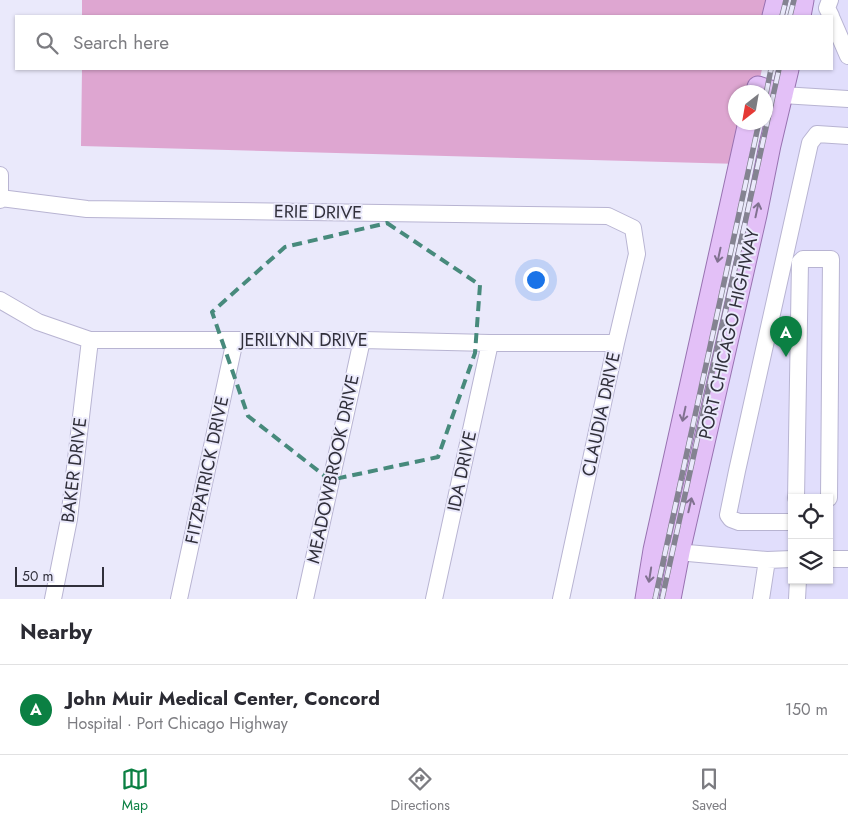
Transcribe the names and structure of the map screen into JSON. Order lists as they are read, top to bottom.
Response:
{
  "streets": {
    "main road": ["PORT CHICAGO HIGHWAY"],
    "street": [
      "ERIE DRIVE",
      "JERILYNN DRIVE",
      "CLAUDIA DRIVE",
      "MEADOWBROOK DRIVE",
      "BAKER DRIVE",
      "FITZPATRICK DRIVE",
      "IDA DRIVE"
    ]
  },
  "crossings": [
    ["ERIE DRIVE", "CLAUDIA DRIVE"],
    ["JERILYNN DRIVE", "CLAUDIA DRIVE"],
    ["JERILYNN DRIVE", "MEADOWBROOK DRIVE"],
    ["JERILYNN DRIVE", "BAKER DRIVE"],
    ["JERILYNN DRIVE", "FITZPATRICK DRIVE"],
    ["JERILYNN DRIVE", "IDA DRIVE"]
  ],
  "scale_bar": "50 m",
  "north": "bottom left",
  "page": {
    "search": "Search here",
    "pins": "A",
    "scale": "50 m",
    "heading": "Nearby",
    "list": [
      {
        "mark": "A",
        "name": "John Muir Medical Center, Concord",
        "note": "Hospital · Port Chicago Highway",
        "value": "150 m"
      }
    ],
    "nav": ["Map", "Directions", "Saved"]
  }
}
